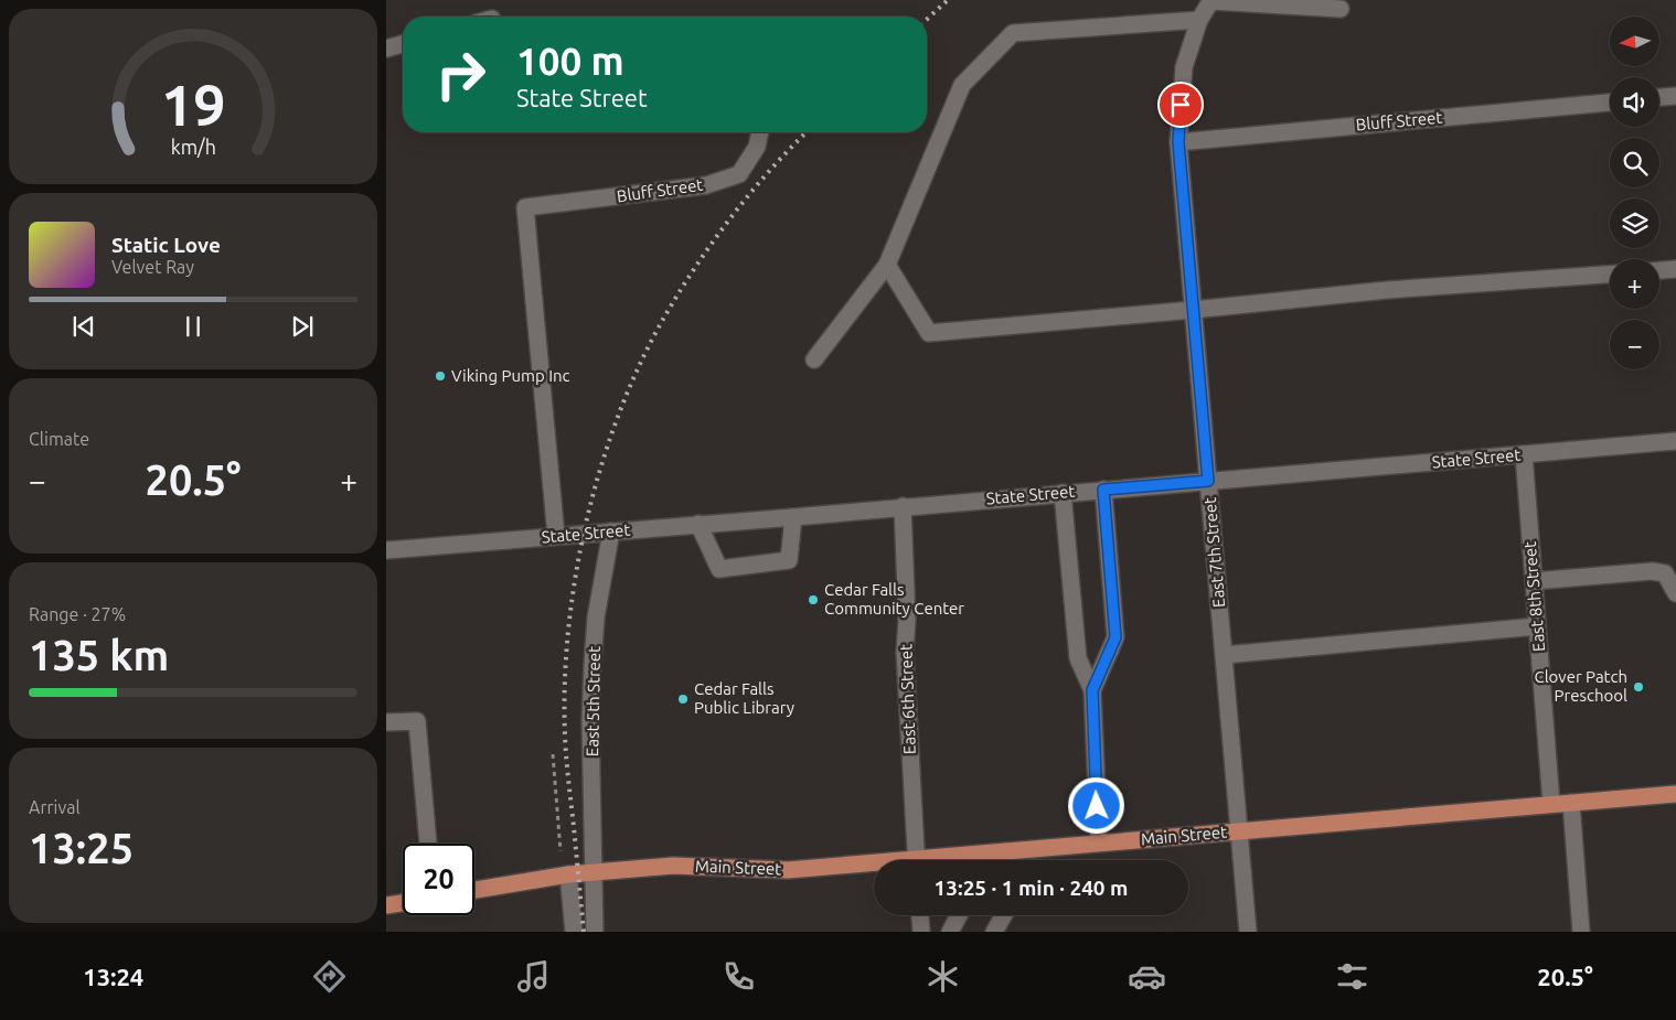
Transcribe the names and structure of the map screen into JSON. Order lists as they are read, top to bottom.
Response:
{
  "streets": {
    "main road": ["Main Street"],
    "street": [
      "Bluff Street",
      "State Street",
      "East 7th Street",
      "East 8th Street",
      "East 6th Street",
      "East 5th Street"
    ]
  },
  "crossings": [
    ["Bluff Street", "State Street"],
    ["Bluff Street", "East 7th Street"],
    ["State Street", "East 7th Street"],
    ["State Street", "East 8th Street"],
    ["State Street", "East 6th Street"],
    ["State Street", "East 5th Street"],
    ["East 7th Street", "Main Street"],
    ["East 8th Street", "Main Street"],
    ["East 5th Street", "Main Street"]
  ],
  "places": [
    "Viking Pump Inc",
    "Cedar Falls Community Center",
    "Clover Patch Preschool",
    "Cedar Falls Public Library"
  ],
  "north": "left",
  "page": {
    "map_buttons": ["+", "−"],
    "turn": ["100 m", "State Street"],
    "song": ["Static Love", "Velvet Ray"],
    "tile": [
      "Climate",
      ["Range · 27%", "135 km"],
      ["Arrival", "13:25"]
    ],
    "heat": ["−", "20.5°", "+"],
    "limit": "20",
    "trip": "13:25 · 1 min · 240 m",
    "tabs": ["13:24", "20.5°"],
    "gauge": ["19", "km/h"]
  }
}
